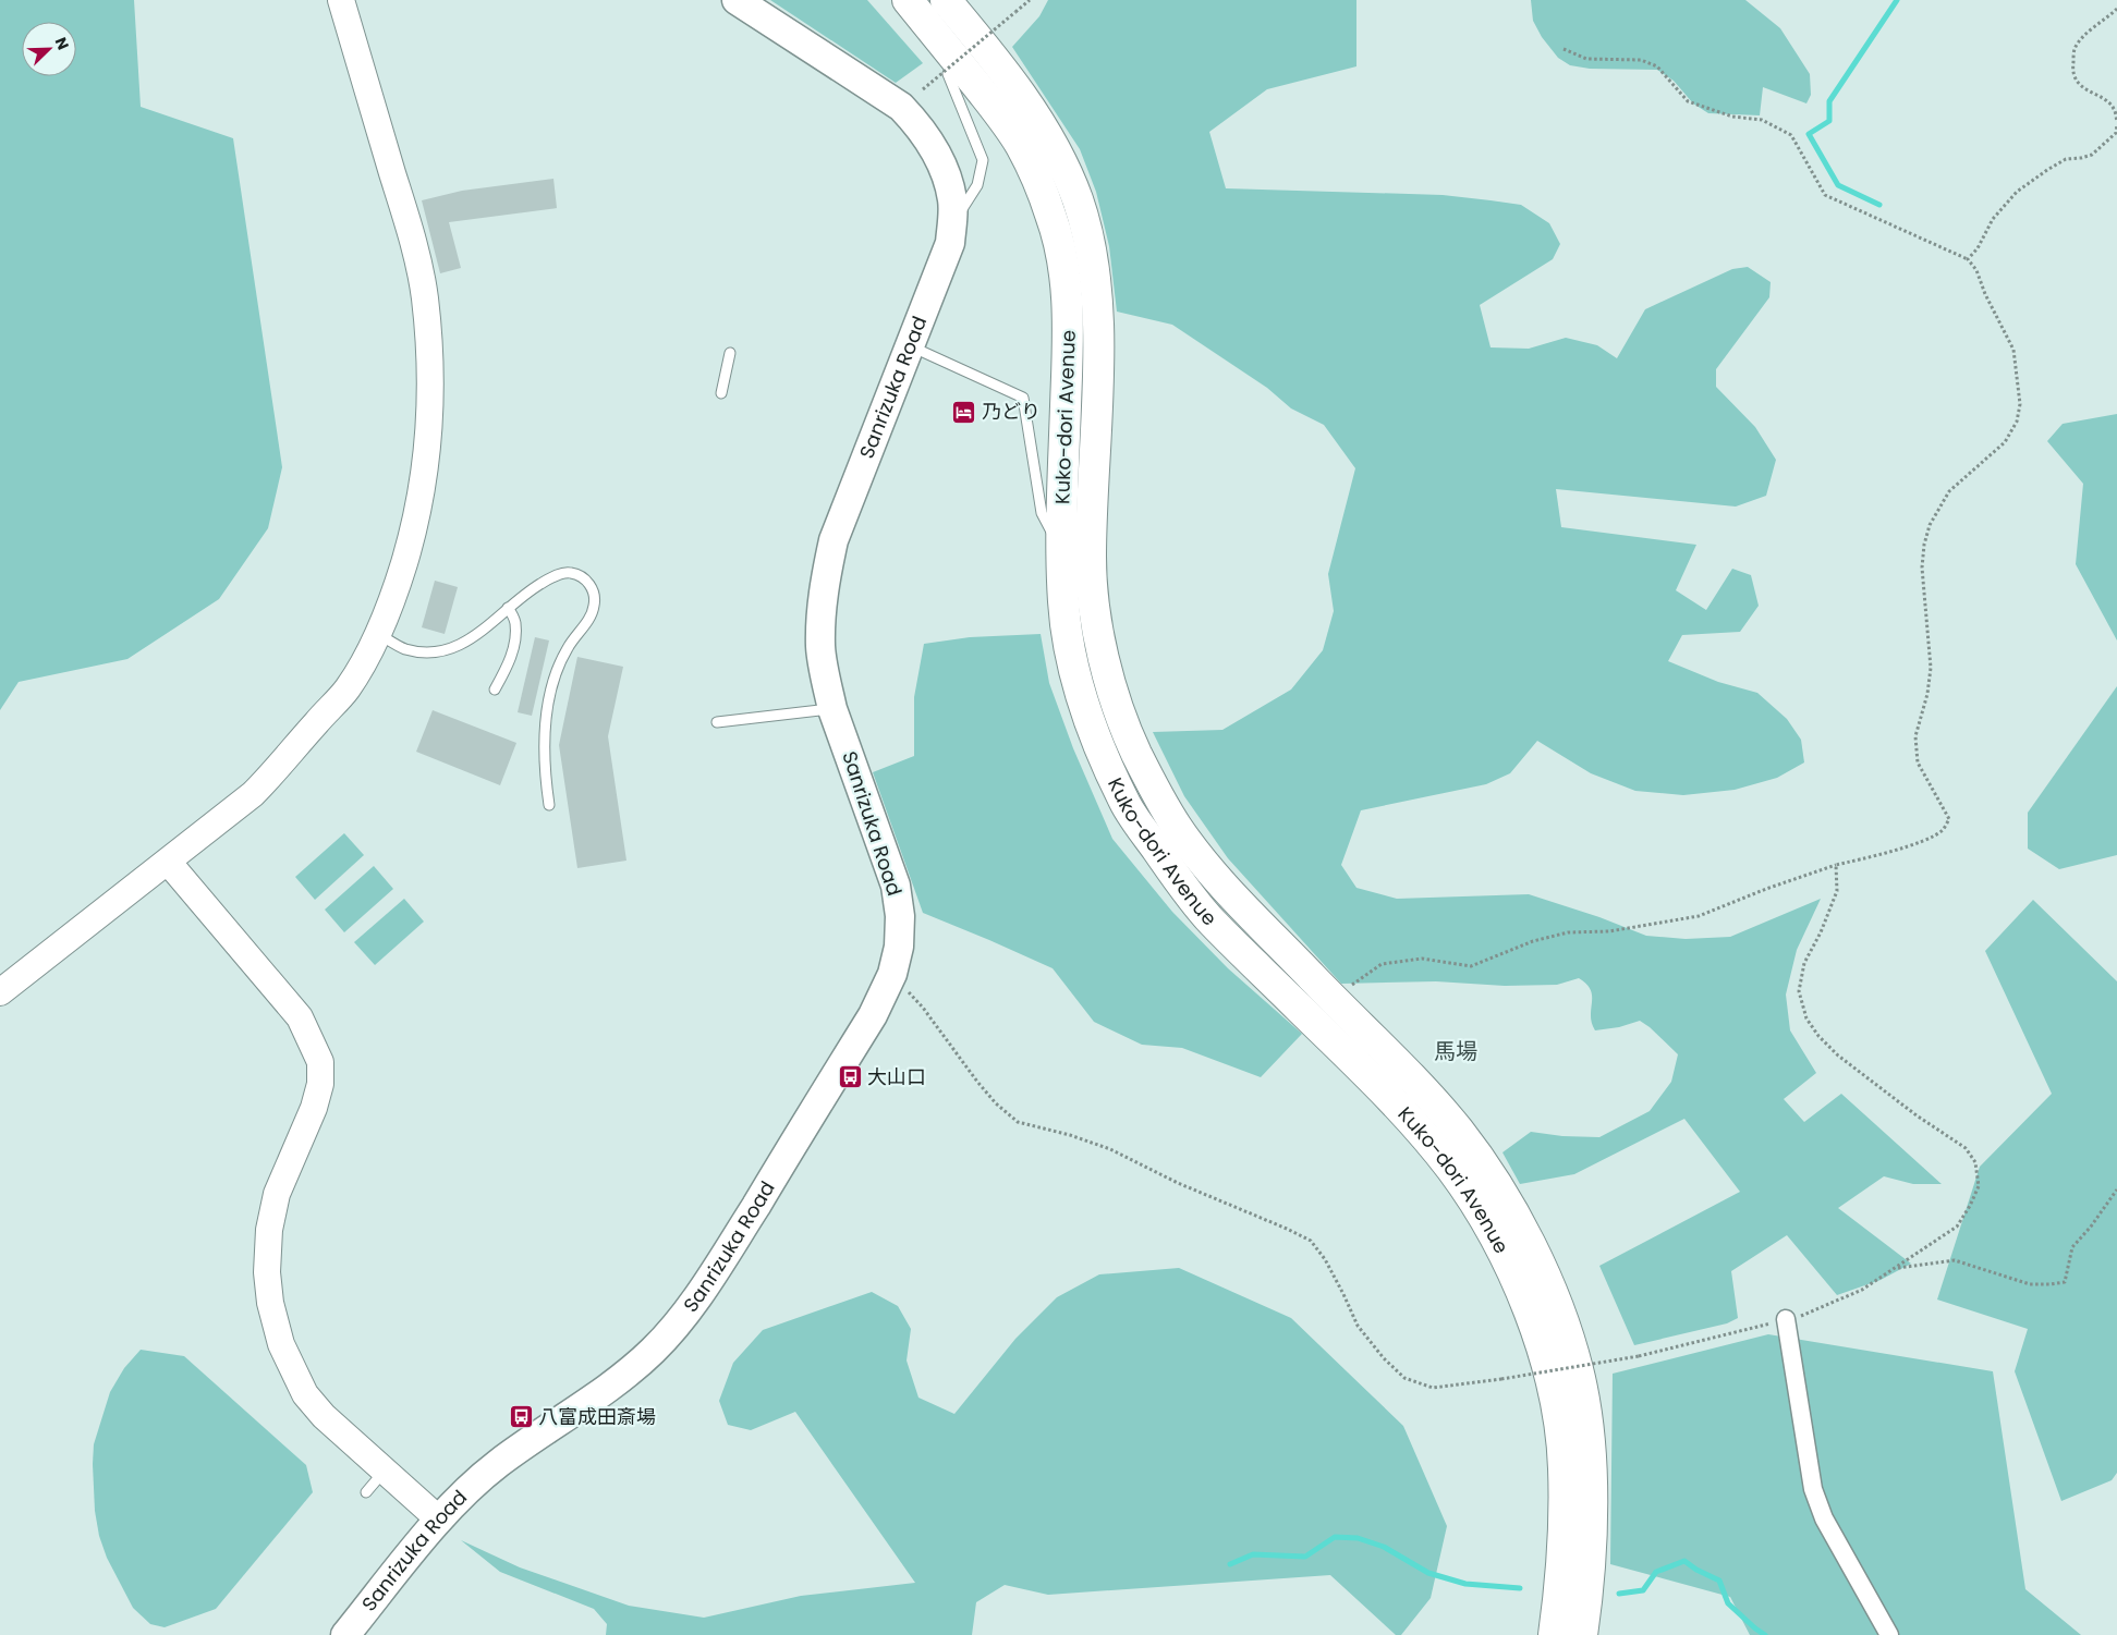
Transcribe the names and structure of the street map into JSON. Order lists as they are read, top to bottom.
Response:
{
  "streets": {
    "highway": ["Kuko-dori Avenue"],
    "main road": ["Sanrizuka Road"]
  },
  "districts": ["馬場"],
  "places": {
    "hotel": ["乃どり"],
    "bus stop": ["大山口", "八富成田斎場"]
  },
  "north": "top right"
}
